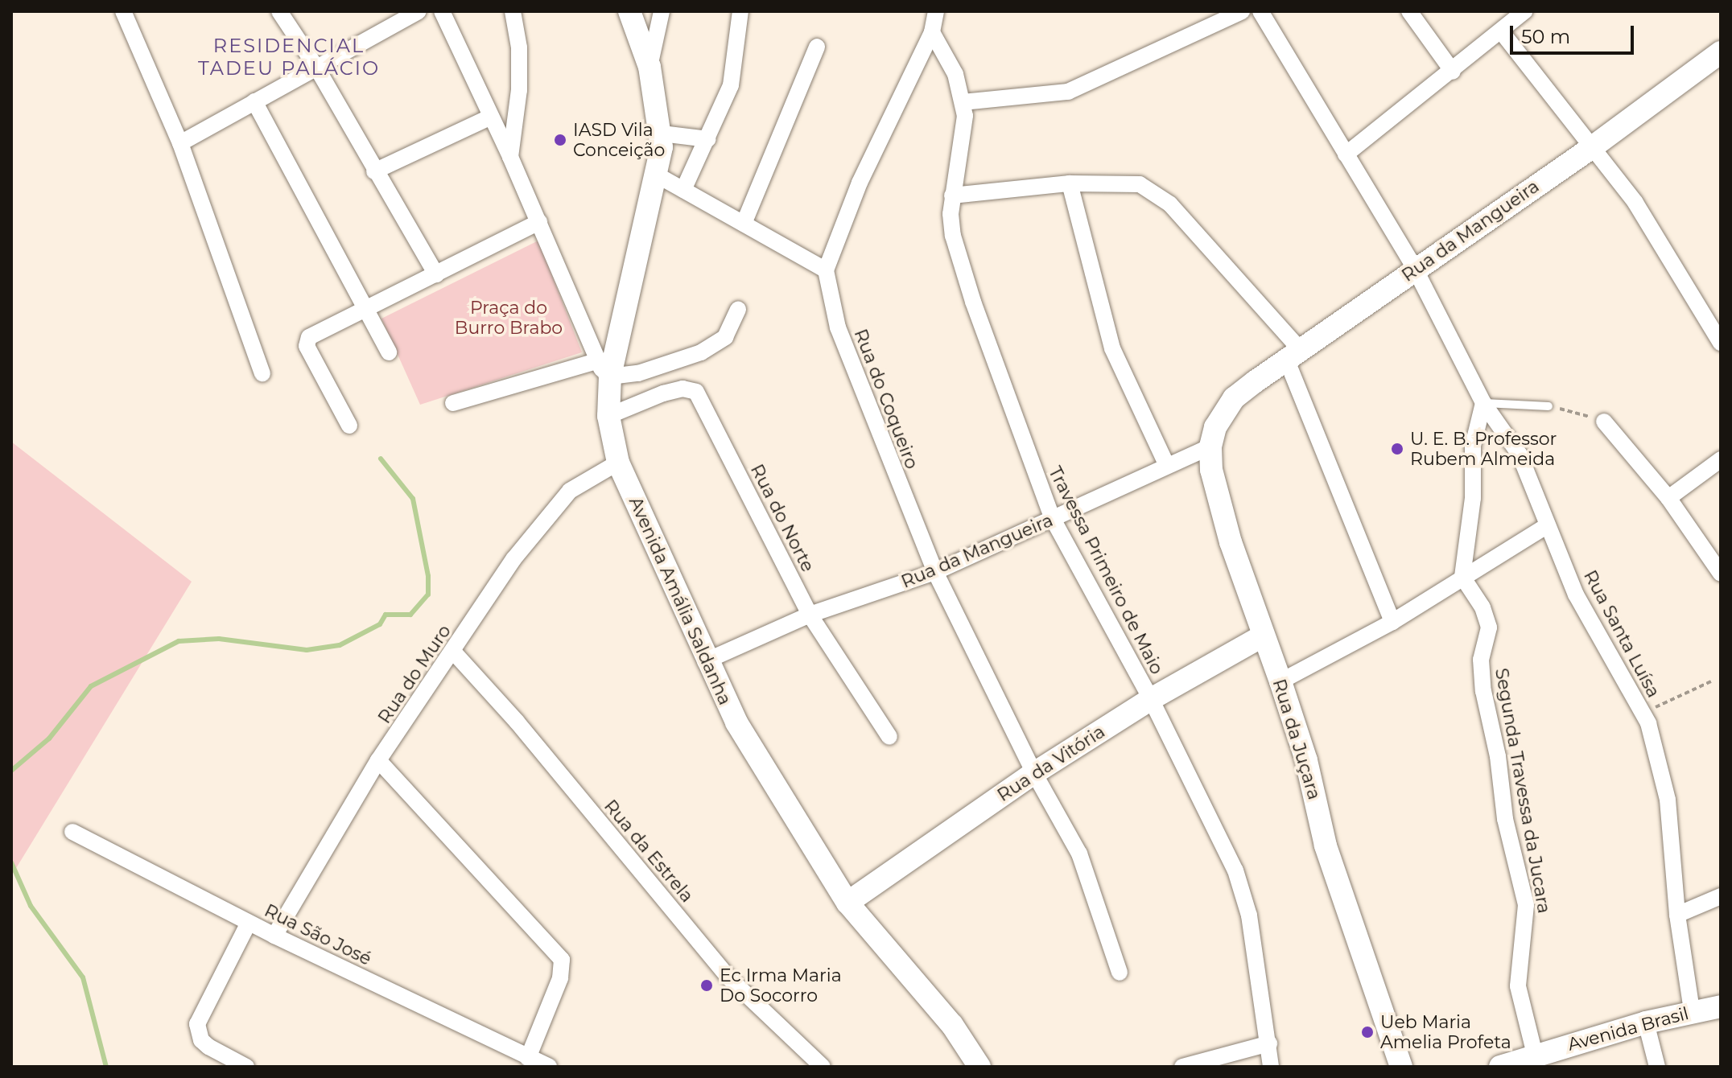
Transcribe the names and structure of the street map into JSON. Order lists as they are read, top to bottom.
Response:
{
  "streets": {
    "street": [
      "Rua da Mangueira",
      "Rua do Coqueiro",
      "Rua do Norte",
      "Travessa Primeiro de Maio",
      "Avenida Amália Saldanha",
      "Rua Santa Luísa",
      "Rua do Muro",
      "Rua da Juçara",
      "Rua da Vitória",
      "Segunda Travessa da Jucara",
      "Rua da Estrela",
      "Rua São José",
      "Avenida Brasil"
    ]
  },
  "crossings": [
    ["Rua da Mangueira", "Rua do Coqueiro"],
    ["Rua da Mangueira", "Rua do Norte"],
    ["Rua da Mangueira", "Travessa Primeiro de Maio"],
    ["Rua da Mangueira", "Avenida Amália Saldanha"],
    ["Rua da Mangueira", "Rua Santa Luísa"],
    ["Rua da Mangueira", "Rua da Juçara"],
    ["Rua do Coqueiro", "Rua da Vitória"],
    ["Rua do Norte", "Avenida Amália Saldanha"],
    ["Travessa Primeiro de Maio", "Rua da Vitória"],
    ["Avenida Amália Saldanha", "Rua do Muro"],
    ["Avenida Amália Saldanha", "Rua da Vitória"],
    ["Rua Santa Luísa", "Avenida Brasil"],
    ["Rua do Muro", "Rua da Estrela"],
    ["Rua do Muro", "Rua São José"],
    ["Rua da Juçara", "Rua da Vitória"],
    ["Segunda Travessa da Jucara", "Avenida Brasil"]
  ],
  "districts": ["RESIDENCIAL TADEU PALÁCIO"],
  "parks": ["Praça do Burro Brabo"],
  "places": [
    "IASD Vila Conceição",
    "U. E. B. Professor Rubem Almeida",
    "Ec Irma Maria Do Socorro",
    "Ueb Maria Amelia Profeta"
  ],
  "scale_bar": "50 m"
}
